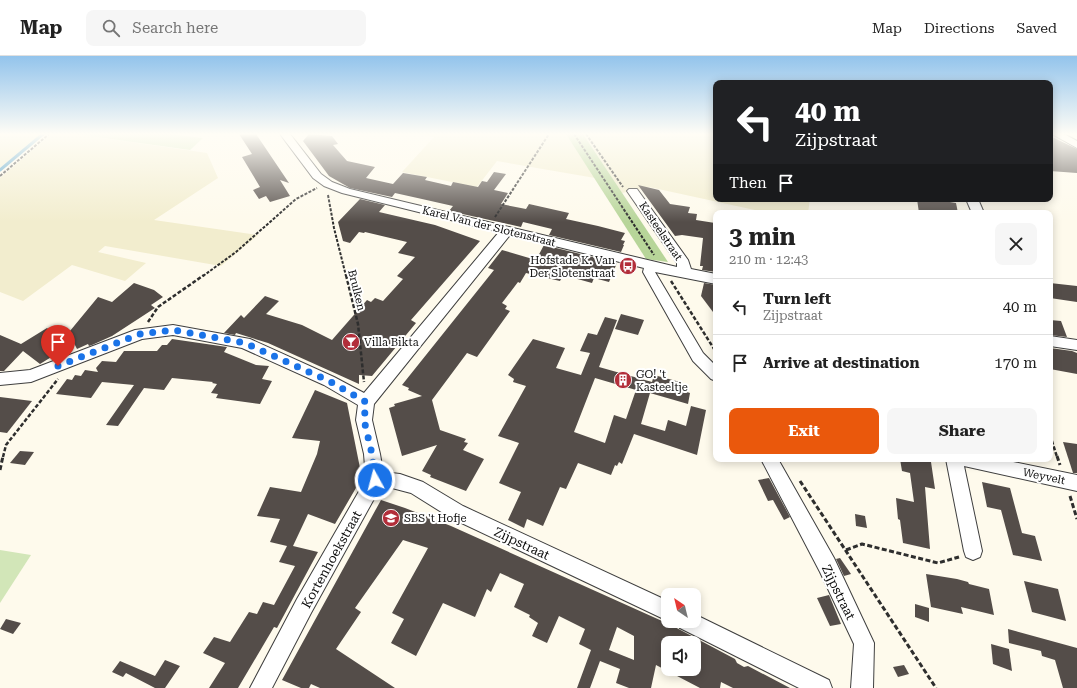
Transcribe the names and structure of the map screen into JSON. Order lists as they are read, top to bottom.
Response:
{
  "streets": {
    "street": [
      "Karel Van der Slotenstraat",
      "Kasteelstraat",
      "Weyvelt",
      "Zijpstraat",
      "Kortenhoekstraat"
    ],
    "path": ["Brulken"]
  },
  "crossings": [
    ["Karel Van der Slotenstraat", "Kasteelstraat"],
    ["Karel Van der Slotenstraat", "Brulken"],
    ["Zijpstraat", "Kortenhoekstraat"]
  ],
  "places": {
    "bus stop": ["Hofstade K. Van Der Slotenstraat"],
    "bar": ["Villa Bikta"],
    "building": ["GO! 't Kasteeltje"],
    "school or university": ["SBS 't Hofje"]
  },
  "north": "top left",
  "page": {
    "header": "Map",
    "search": "Search here",
    "nav": ["Map", "Directions", "Saved"],
    "turn": ["40 m", "Zijpstraat"],
    "then": "Then",
    "heading": ["3 min", "210 m · 12:43"],
    "list": [
      {
        "name": "Turn left",
        "note": "Zijpstraat",
        "value": "40 m"
      },
      {
        "name": "Arrive at destination",
        "value": "170 m"
      }
    ],
    "buttons": ["Exit", "Share"]
  }
}
